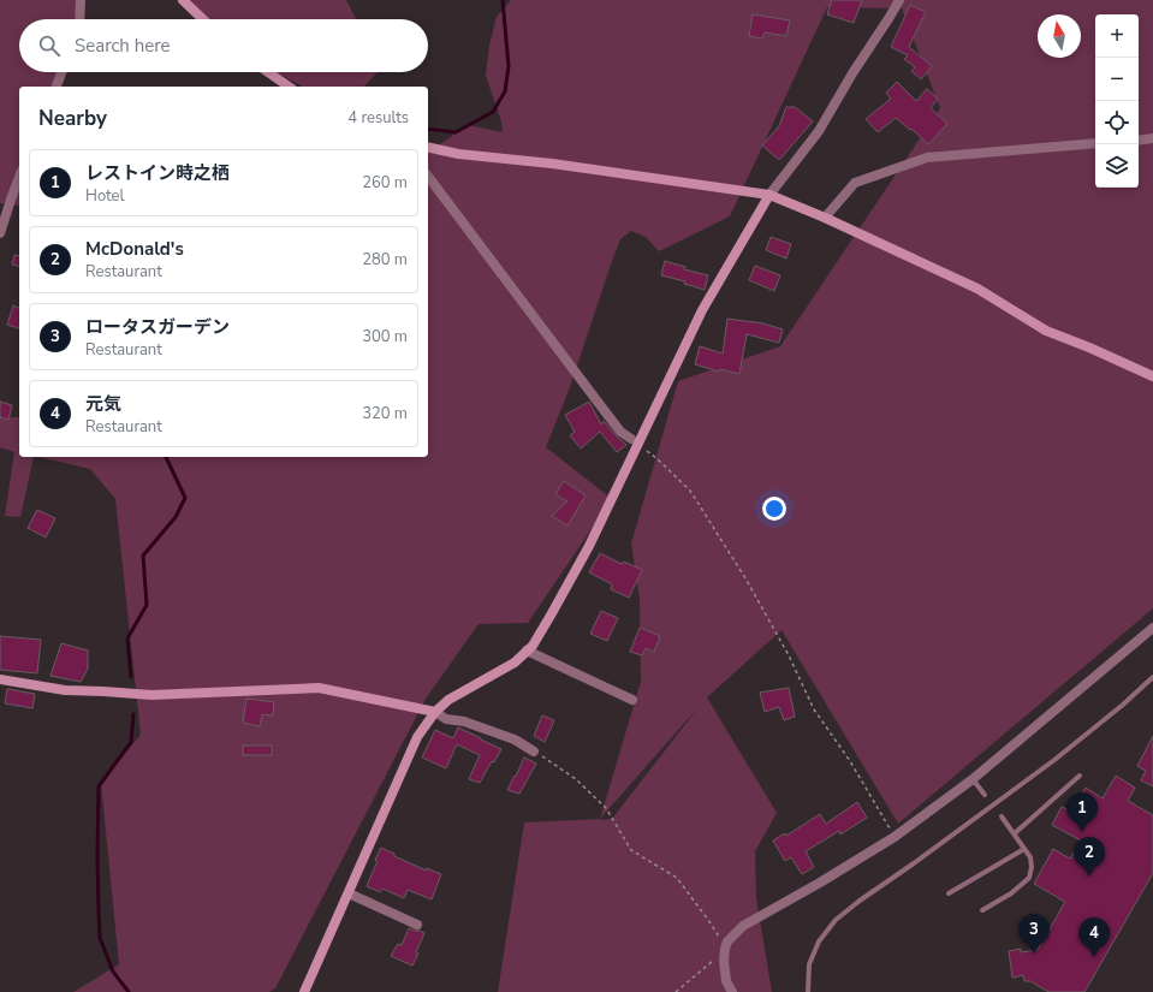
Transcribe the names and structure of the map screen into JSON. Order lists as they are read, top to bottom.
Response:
{
  "north": "top",
  "page": {
    "map_buttons": ["+", "−"],
    "search": "Search here",
    "heading": ["Nearby", "4 results"],
    "list": [
      {
        "mark": "1",
        "name": "レストイン時之栖",
        "note": "Hotel",
        "value": "260 m"
      },
      {
        "mark": "2",
        "name": "McDonald's",
        "note": "Restaurant",
        "value": "280 m"
      },
      {
        "mark": "3",
        "name": "ロータスガーデン",
        "note": "Restaurant",
        "value": "300 m"
      },
      {
        "mark": "4",
        "name": "元気",
        "note": "Restaurant",
        "value": "320 m"
      }
    ],
    "pins": [
      "1",
      "2",
      "3",
      "4"
    ]
  }
}
